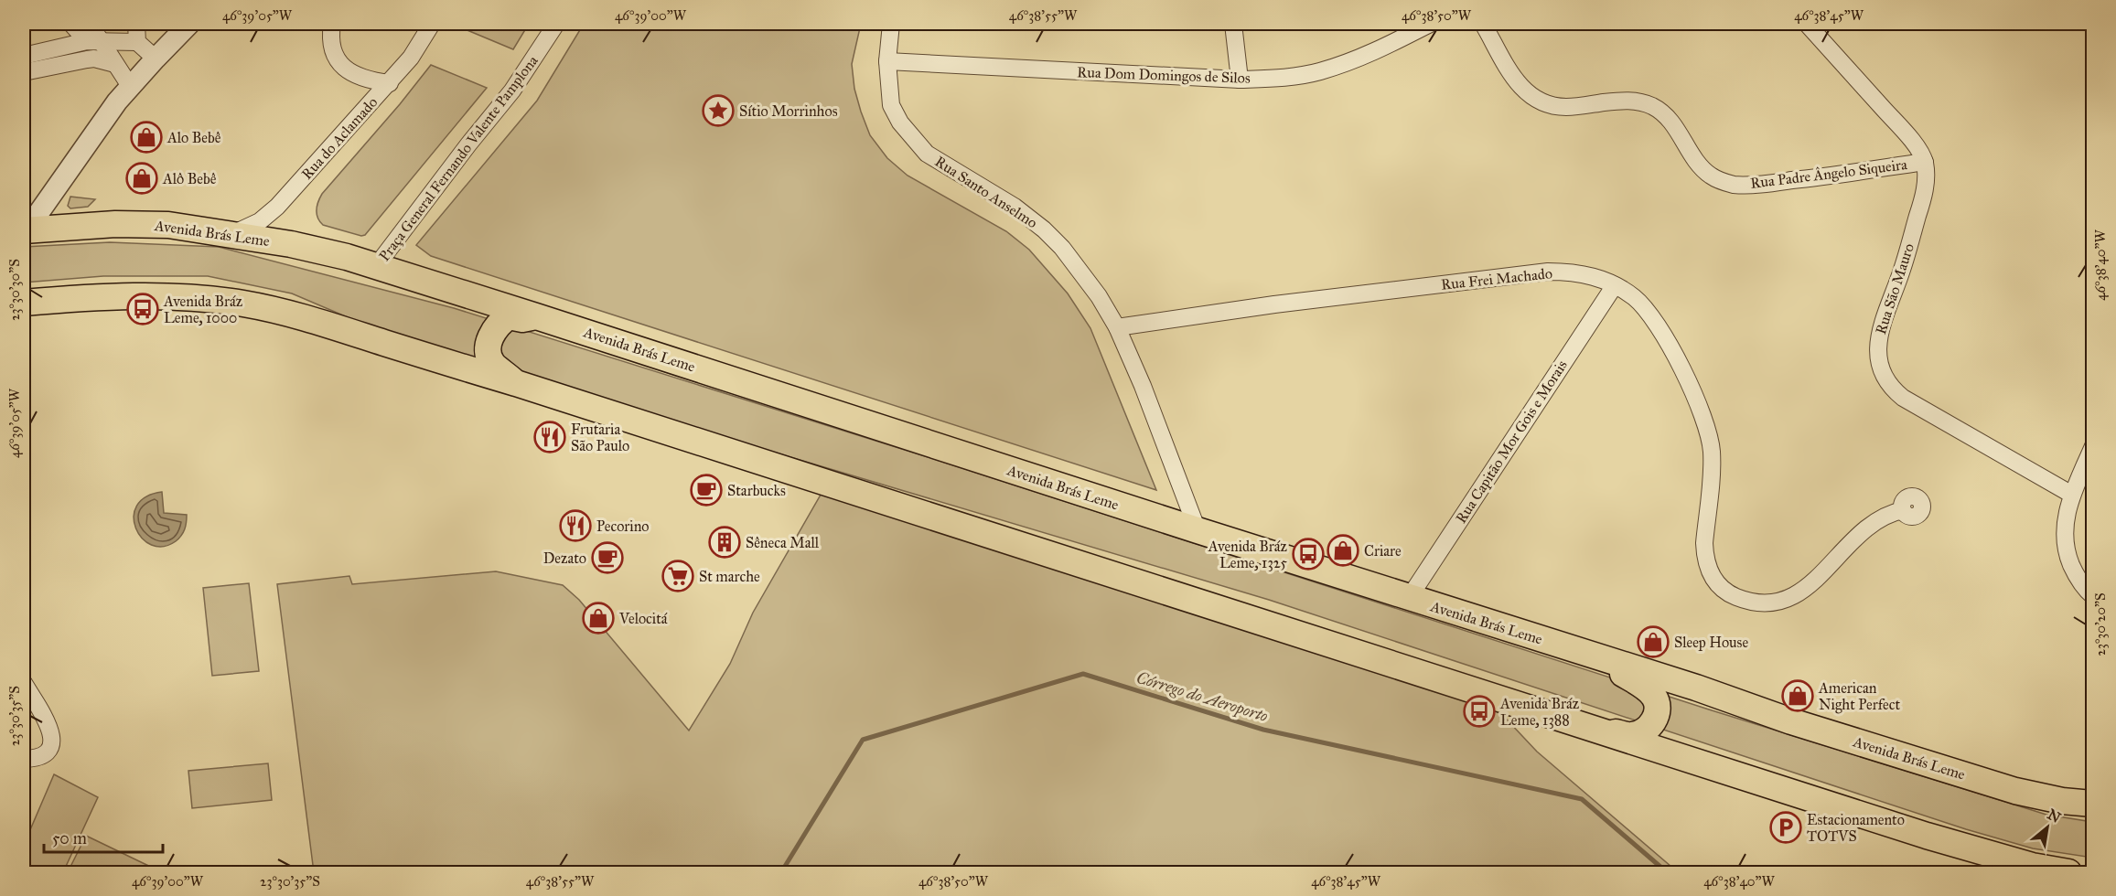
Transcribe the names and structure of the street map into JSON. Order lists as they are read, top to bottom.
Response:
{
  "streets": {
    "main road": ["Avenida Brás Leme"],
    "street": [
      "Rua Dom Domingos de Silos",
      "Rua do Aclamado",
      "Praça General Fernando Valente Pamplona",
      "Rua Padre Ângelo Siqueira",
      "Rua Santo Anselmo",
      "Rua Frei Machado",
      "Rua São Mauro",
      "Rua Capitão Mor Gois e Morais"
    ]
  },
  "crossings": [
    ["Rua Dom Domingos de Silos", "Rua Santo Anselmo"],
    ["Rua do Aclamado", "Avenida Brás Leme"],
    ["Praça General Fernando Valente Pamplona", "Avenida Brás Leme"],
    ["Rua Padre Ângelo Siqueira", "Rua São Mauro"],
    ["Rua Santo Anselmo", "Avenida Brás Leme"],
    ["Rua Santo Anselmo", "Rua Frei Machado"],
    ["Avenida Brás Leme", "Rua Capitão Mor Gois e Morais"],
    ["Rua Frei Machado", "Rua Capitão Mor Gois e Morais"]
  ],
  "water": ["Córrego do Aeroporto"],
  "places": {
    "place": ["Sítio Morrinhos"],
    "shop": [
      "Alo Bebê",
      "Alô Bebê",
      "Criare",
      "Velocitá",
      "Sleep House",
      "American Night Perfect"
    ],
    "bus stop": ["Avenida Bráz Leme, 1000", "Avenida Bráz Leme, 1325", "Avenida Bráz Leme, 1388"],
    "restaurant": ["Frutaria São Paulo", "Pecorino"],
    "cafe": ["Starbucks", "Dezato"],
    "building": ["Sêneca Mall"],
    "supermarket": ["St marche"],
    "parking": ["Estacionamento TOTVS"]
  },
  "scale_bar": "50 m",
  "north": "top right",
  "coordinates": [
    "46°39'05\"W",
    "46°39'00\"W",
    "46°38'55\"W",
    "46°38'50\"W",
    "46°38'45\"W",
    "46°38'40\"W",
    "23°30'30\"S",
    "23°30'20\"S",
    "23°30'35\"S"
  ]
}
